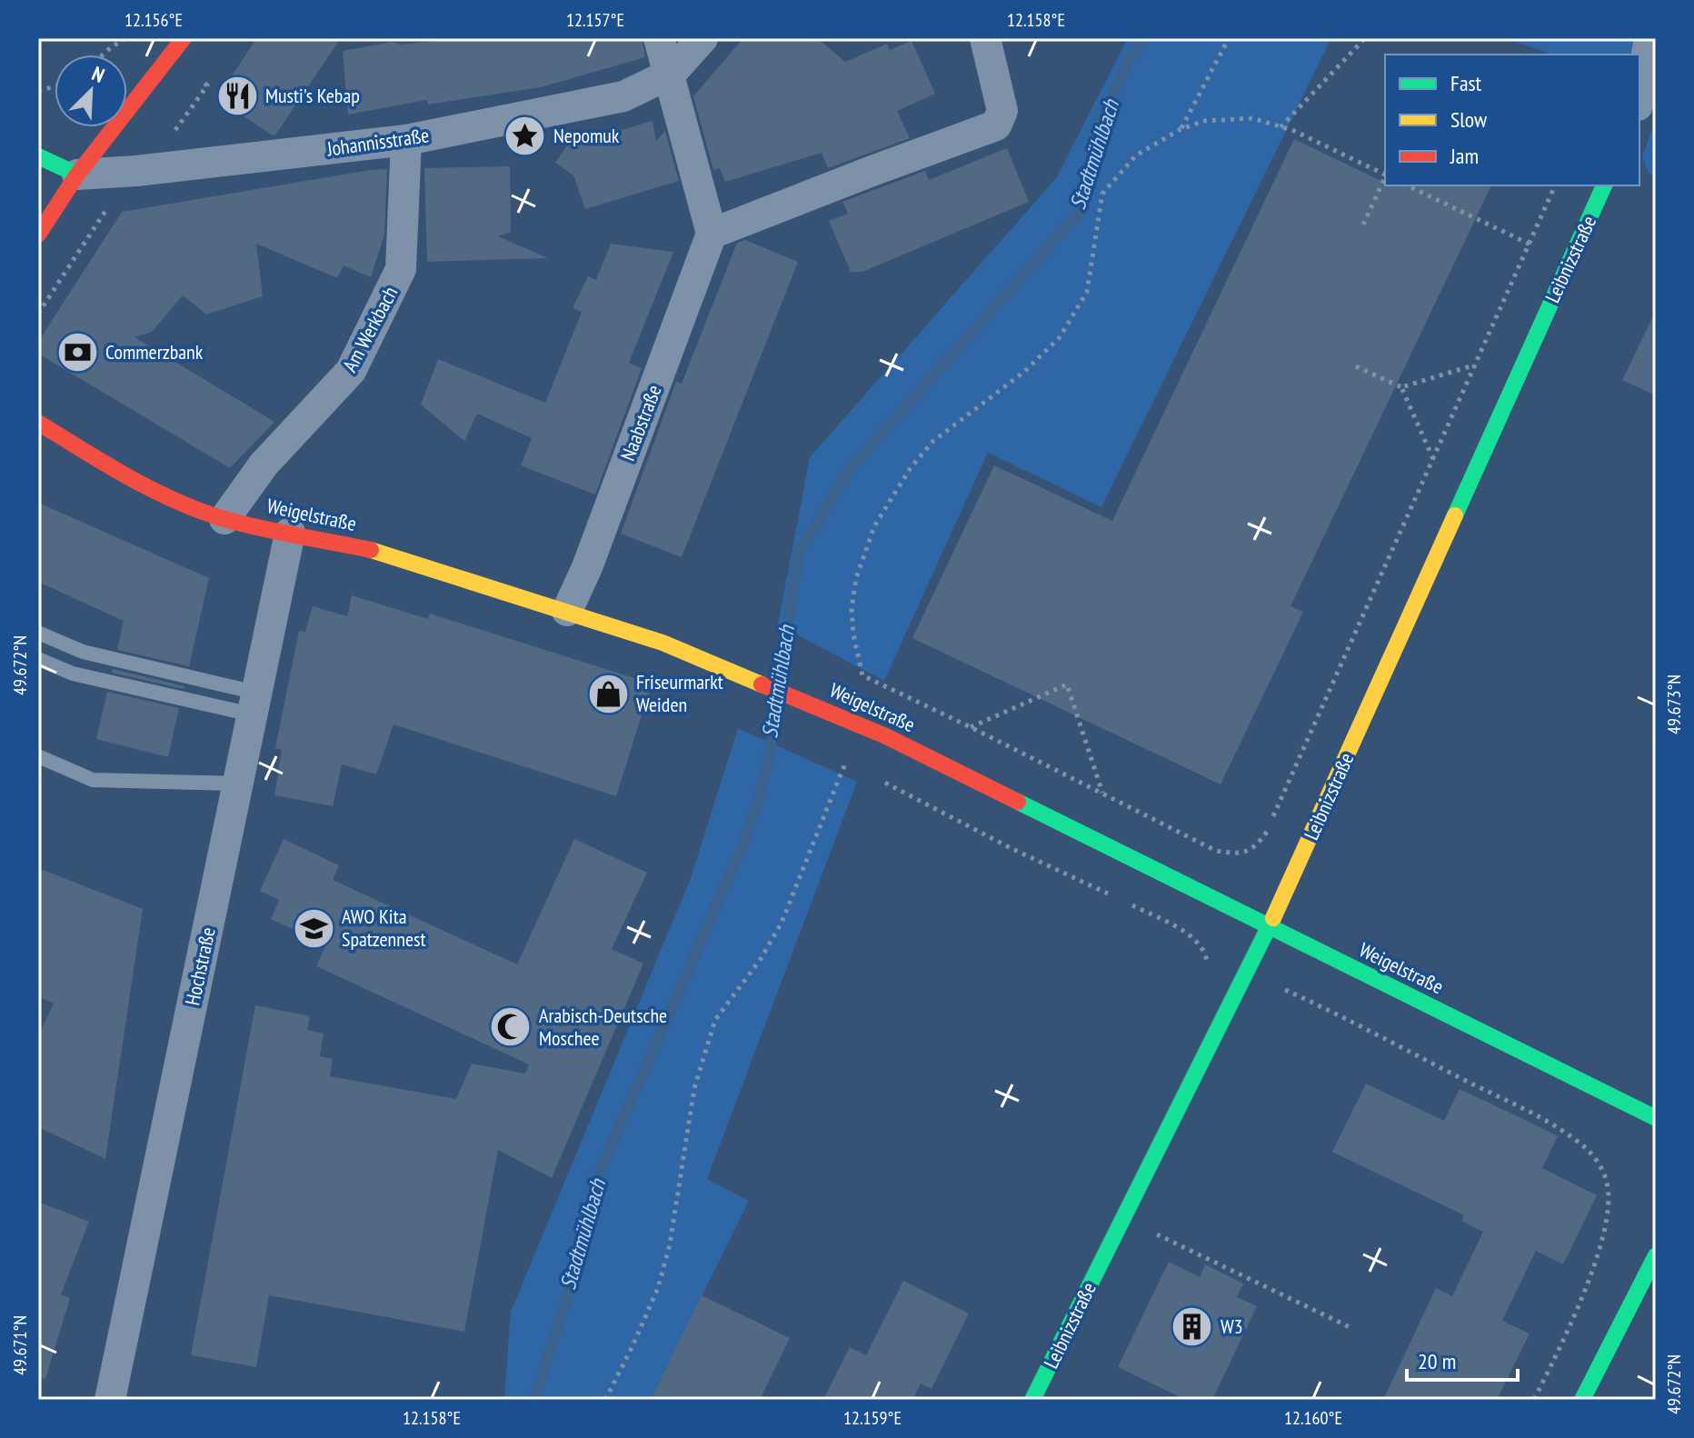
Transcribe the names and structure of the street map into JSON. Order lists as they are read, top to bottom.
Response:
{
  "streets": {
    "street": [
      "Johannisstraße",
      "Leibnizstraße",
      "Am Werkbach",
      "Naabstraße",
      "Weigelstraße",
      "Hochstraße"
    ]
  },
  "crossings": [
    ["Johannisstraße", "Am Werkbach"],
    ["Leibnizstraße", "Weigelstraße"],
    ["Am Werkbach", "Weigelstraße"],
    ["Naabstraße", "Weigelstraße"],
    ["Weigelstraße", "Hochstraße"]
  ],
  "water": ["Stadtmühlbach"],
  "places": {
    "restaurant": ["Musti's Kebap"],
    "place": ["Nepomuk"],
    "bank": ["Commerzbank"],
    "shop": ["Friseurmarkt Weiden"],
    "school or university": ["AWO Kita Spatzennest"],
    "mosque": ["Arabisch-Deutsche Moschee"],
    "building": ["W3"]
  },
  "legend": ["Fast", "Slow", "Jam"],
  "scale_bar": "20 m",
  "north": "top right",
  "coordinates": [
    "12.156°E",
    "12.157°E",
    "12.158°E",
    "49.672°N",
    "49.673°N",
    "49.671°N",
    "12.159°E",
    "12.160°E"
  ]
}
